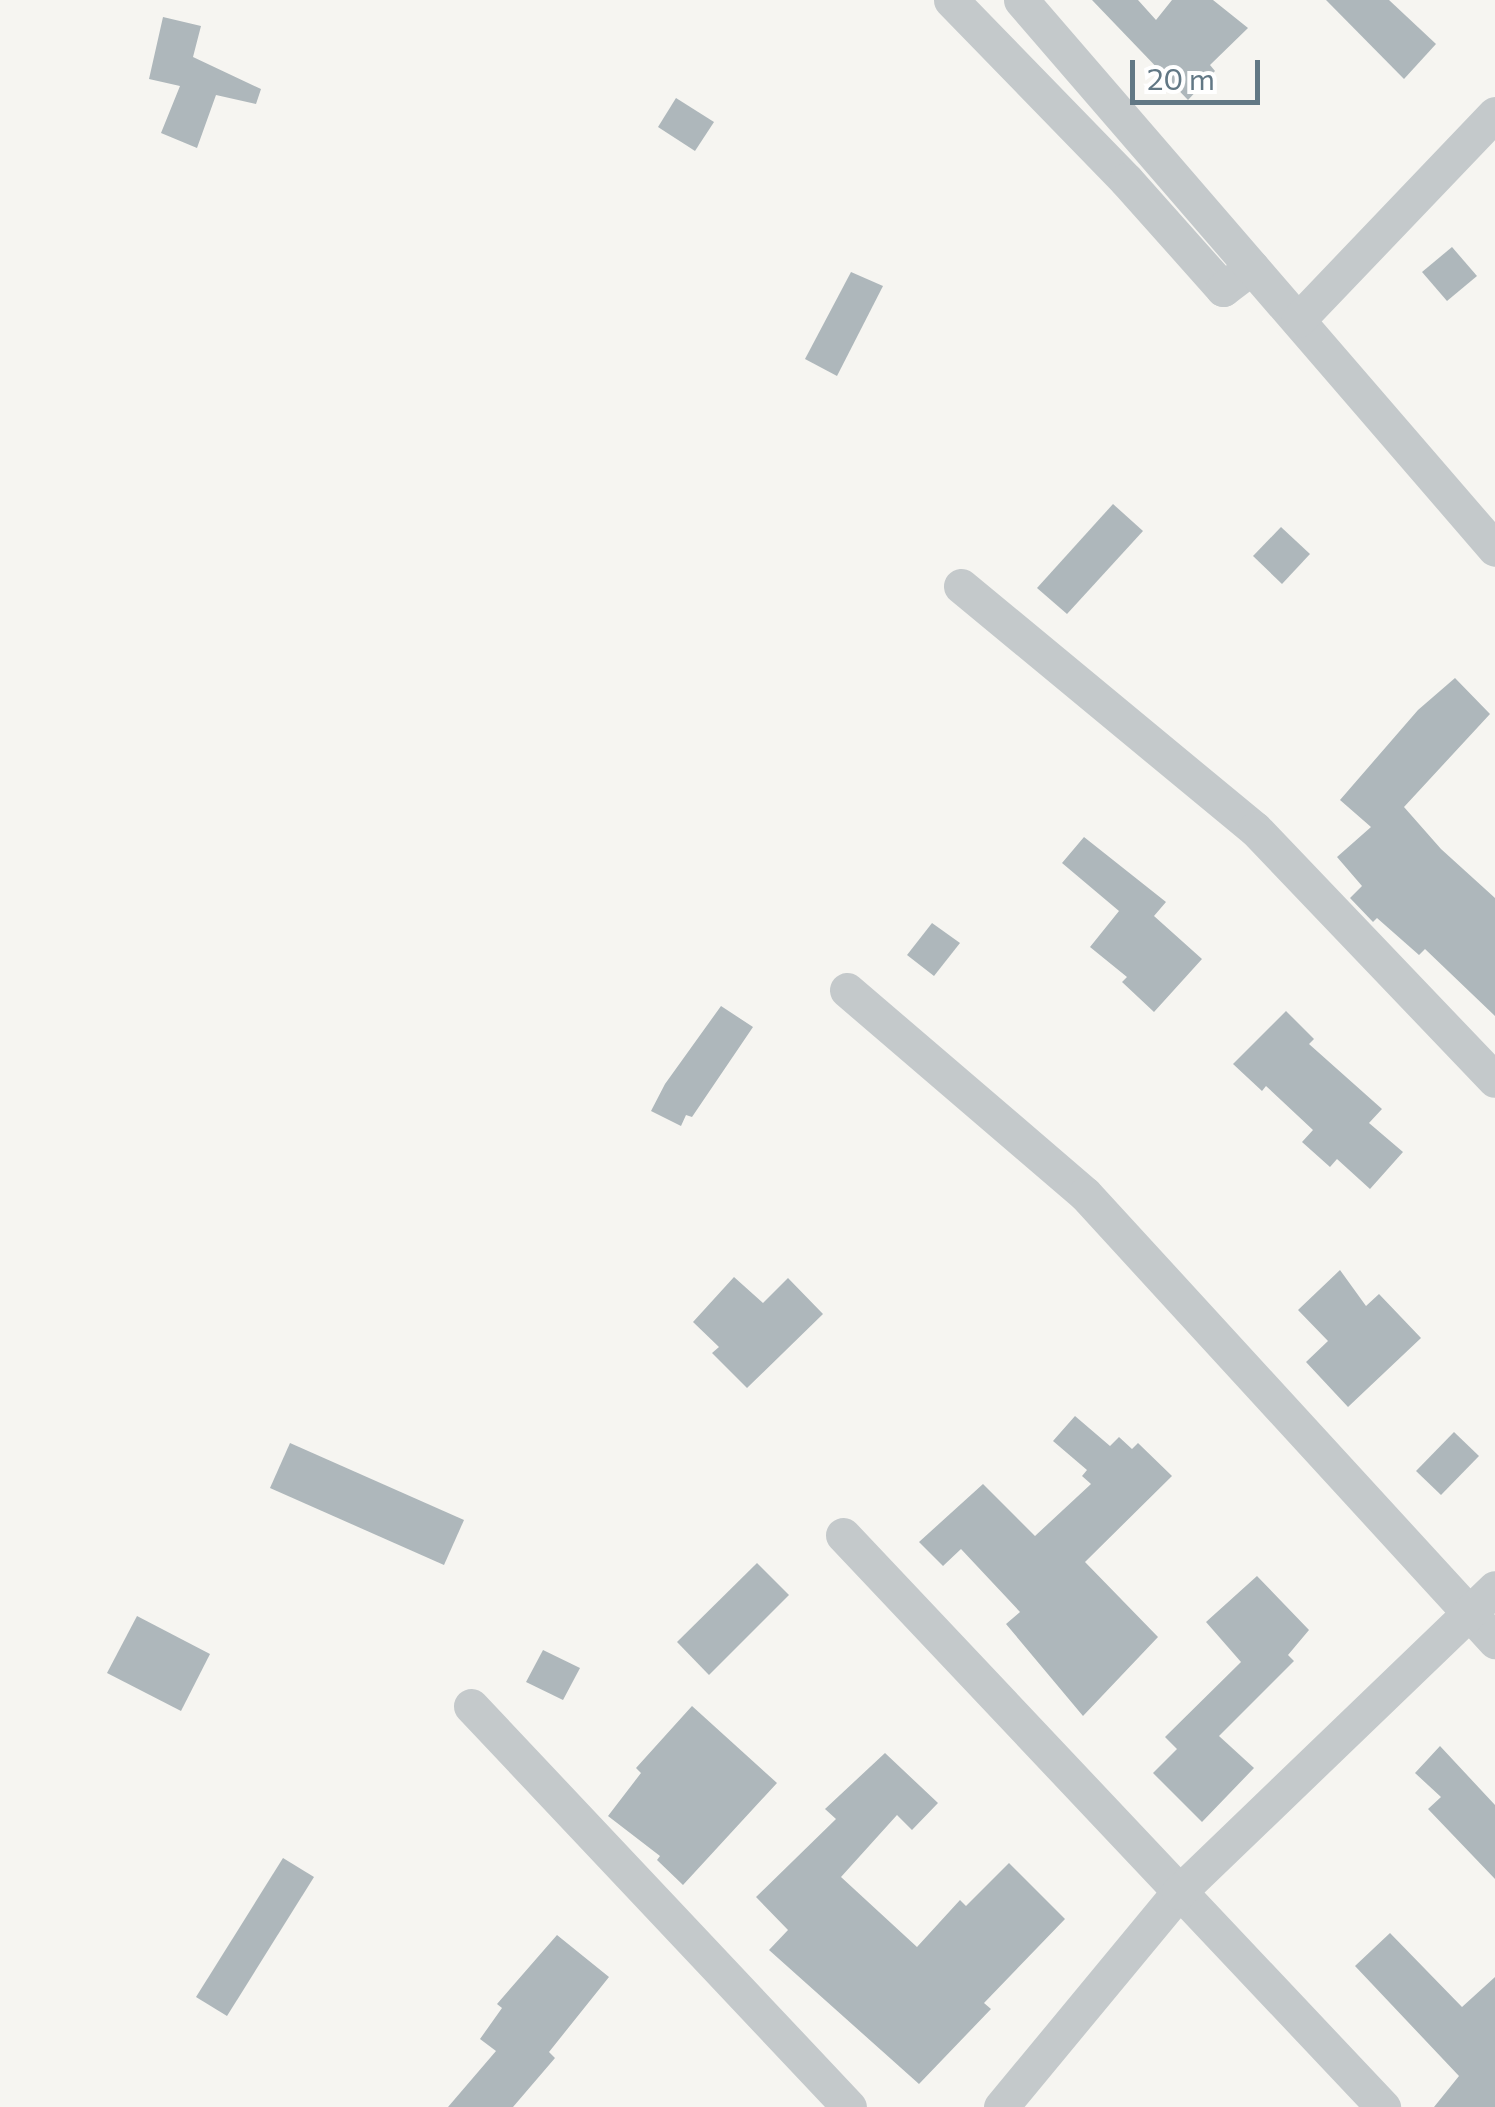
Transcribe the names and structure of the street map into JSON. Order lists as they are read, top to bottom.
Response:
{
  "scale_bar": "20 m"
}
